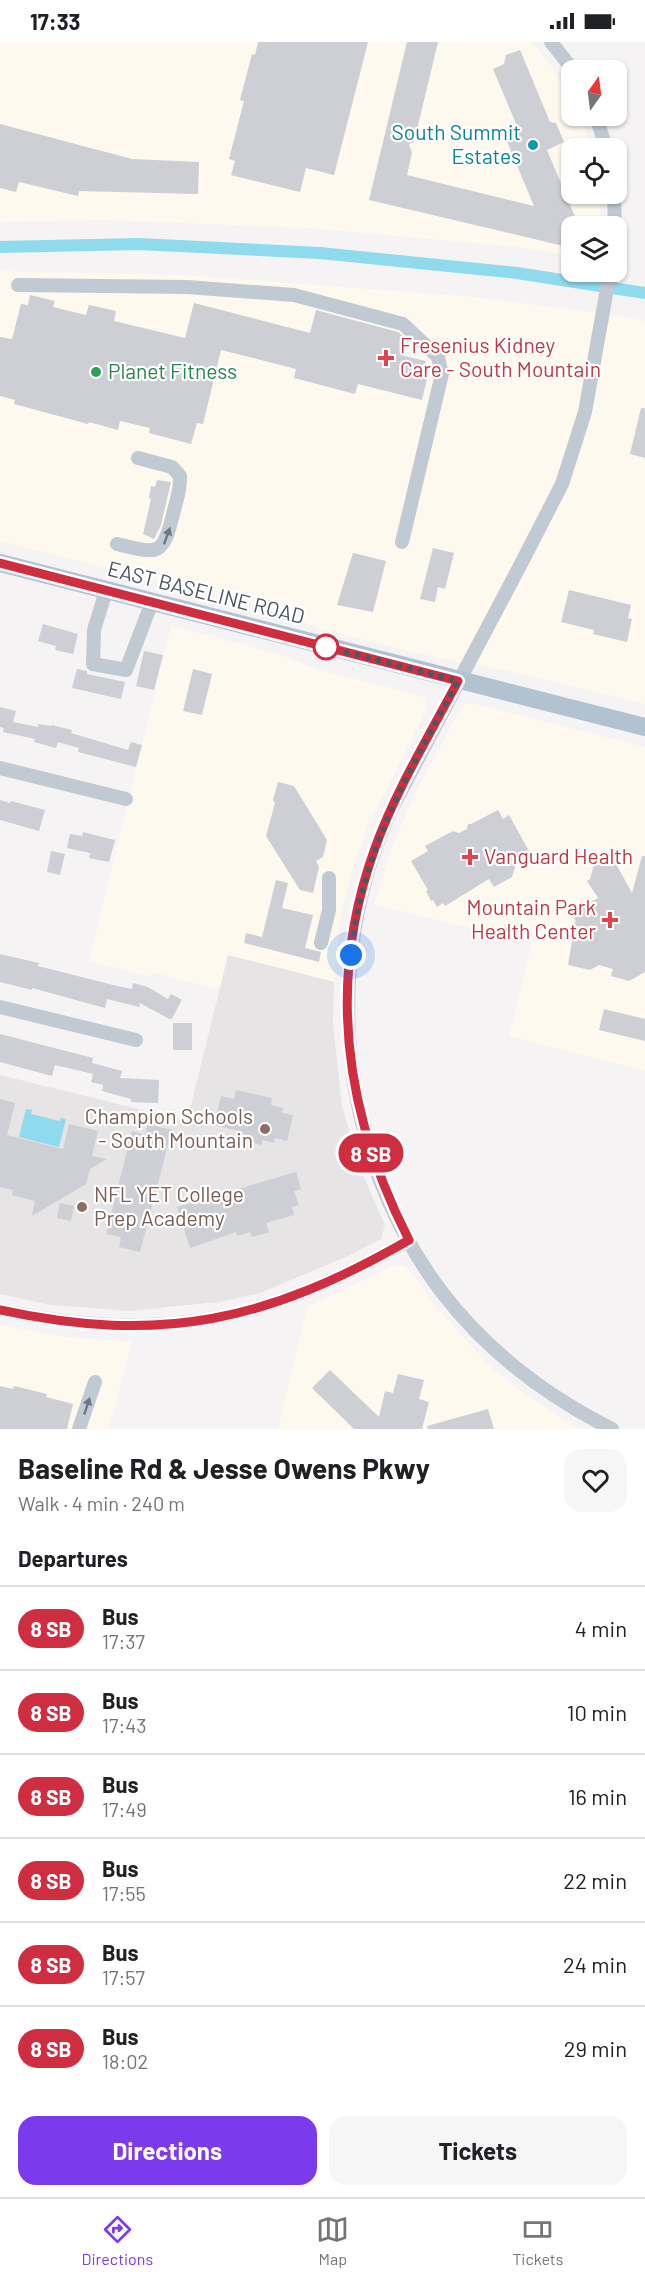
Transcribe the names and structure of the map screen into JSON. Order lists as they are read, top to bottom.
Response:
{
  "streets": {
    "main road": ["EAST BASELINE ROAD"]
  },
  "places": {
    "other": [
      "South Summit Estates",
      "Planet Fitness",
      "Champion Schools - South Mountain",
      "NFL YET College Prep Academy"
    ],
    "health": ["Fresenius Kidney Care - South Mountain", "Vanguard Health", "Mountain Park Health Center"]
  },
  "north": "top",
  "page": {
    "status": "17:33",
    "on_map": "8 SB",
    "heading": [
      ["Baseline Rd & Jesse Owens Pkwy", "Walk · 4 min · 240 m"],
      "Departures"
    ],
    "list": [
      {
        "mark": "8 SB",
        "name": "Bus",
        "note": "17:37",
        "value": "4 min"
      },
      {
        "mark": "8 SB",
        "name": "Bus",
        "note": "17:43",
        "value": "10 min"
      },
      {
        "mark": "8 SB",
        "name": "Bus",
        "note": "17:49",
        "value": "16 min"
      },
      {
        "mark": "8 SB",
        "name": "Bus",
        "note": "17:55",
        "value": "22 min"
      },
      {
        "mark": "8 SB",
        "name": "Bus",
        "note": "17:57",
        "value": "24 min"
      },
      {
        "mark": "8 SB",
        "name": "Bus",
        "note": "18:02",
        "value": "29 min"
      }
    ],
    "buttons": ["Directions", "Tickets"],
    "tabs": ["Directions", "Map", "Tickets"]
  }
}
